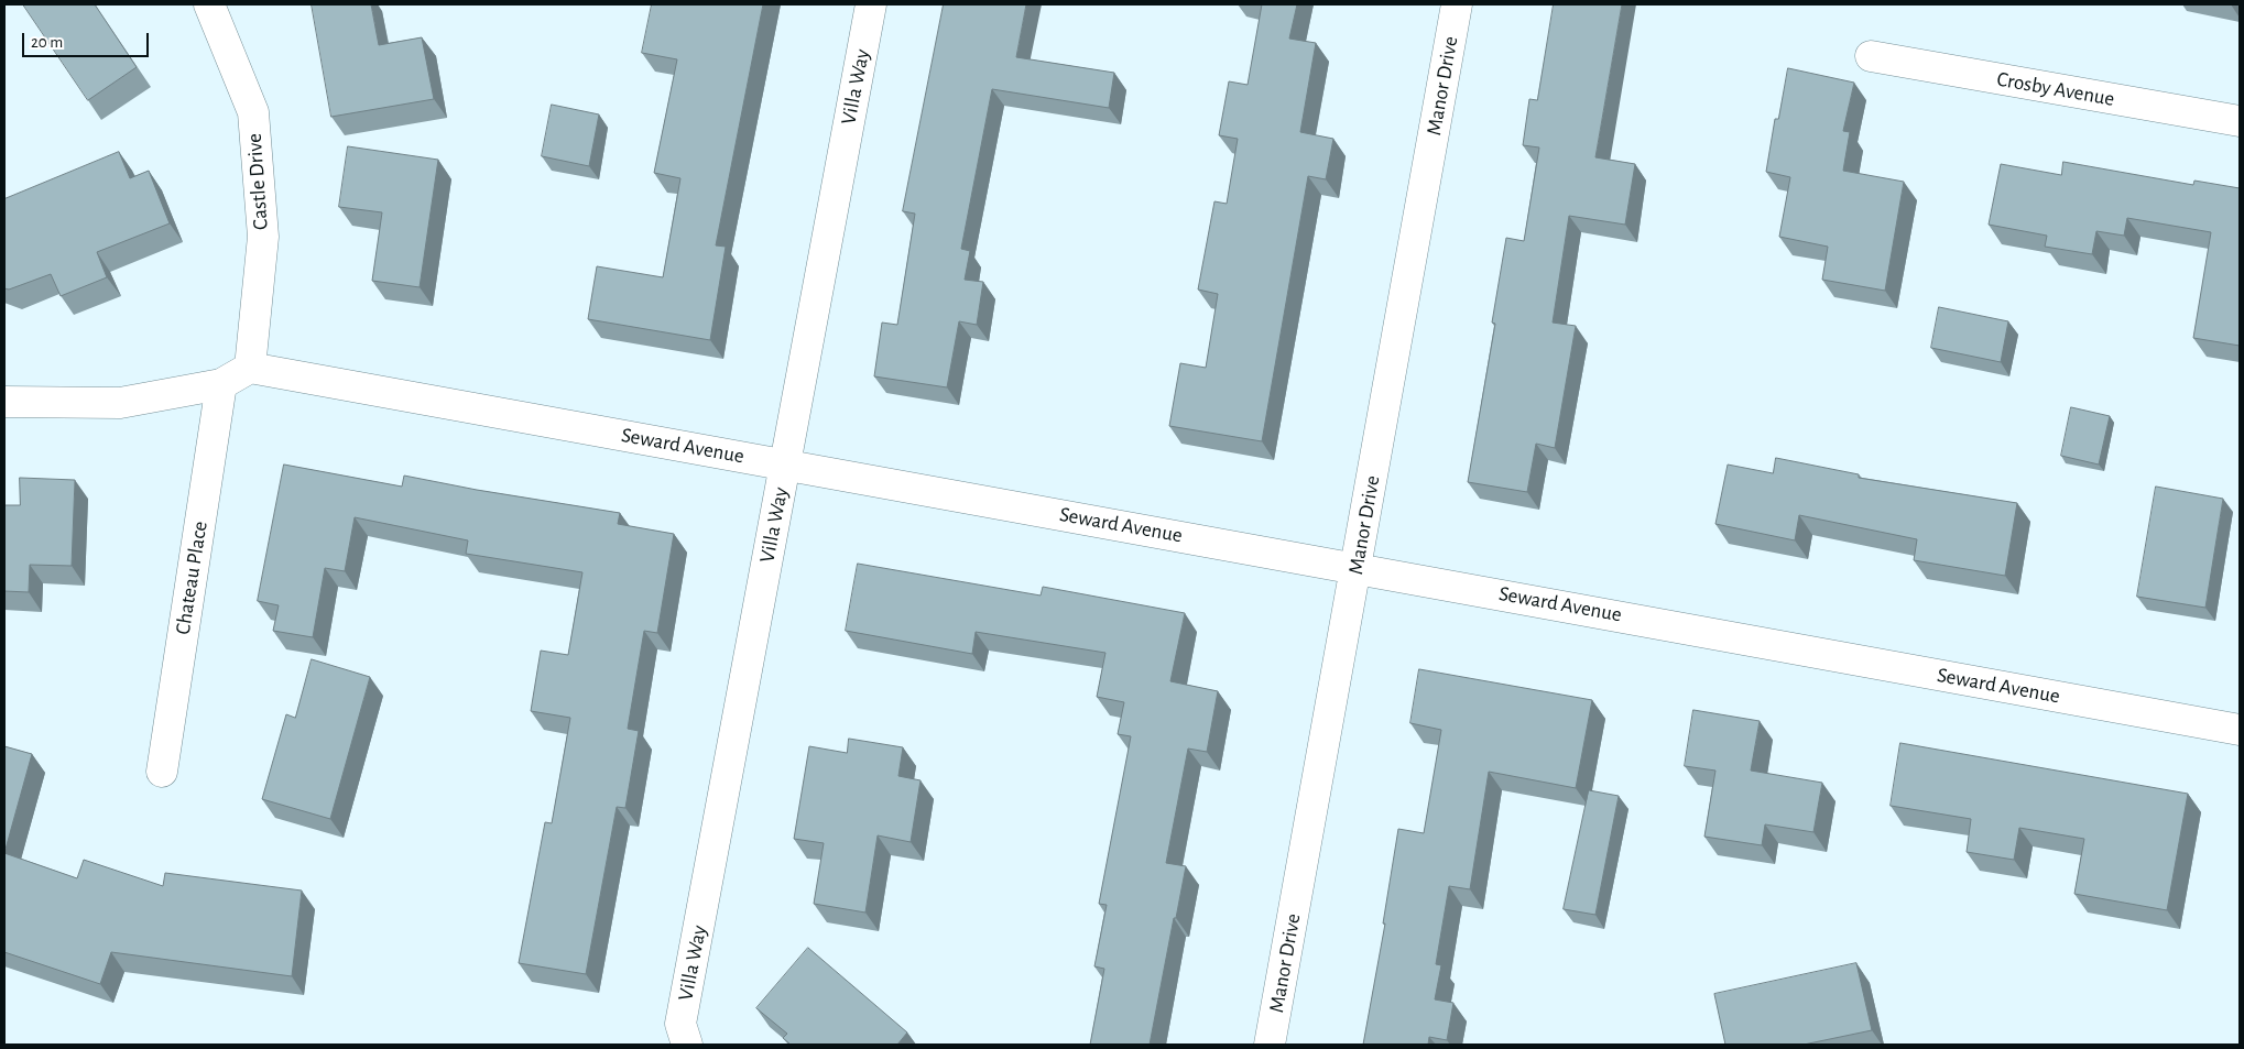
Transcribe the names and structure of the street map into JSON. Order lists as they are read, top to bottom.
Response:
{
  "streets": {
    "street": [
      "Manor Drive",
      "Villa Way",
      "Crosby Avenue",
      "Castle Drive",
      "Seward Avenue",
      "Chateau Place"
    ]
  },
  "crossings": [
    ["Manor Drive", "Seward Avenue"],
    ["Villa Way", "Seward Avenue"],
    ["Castle Drive", "Seward Avenue"]
  ],
  "scale_bar": "20 m"
}
